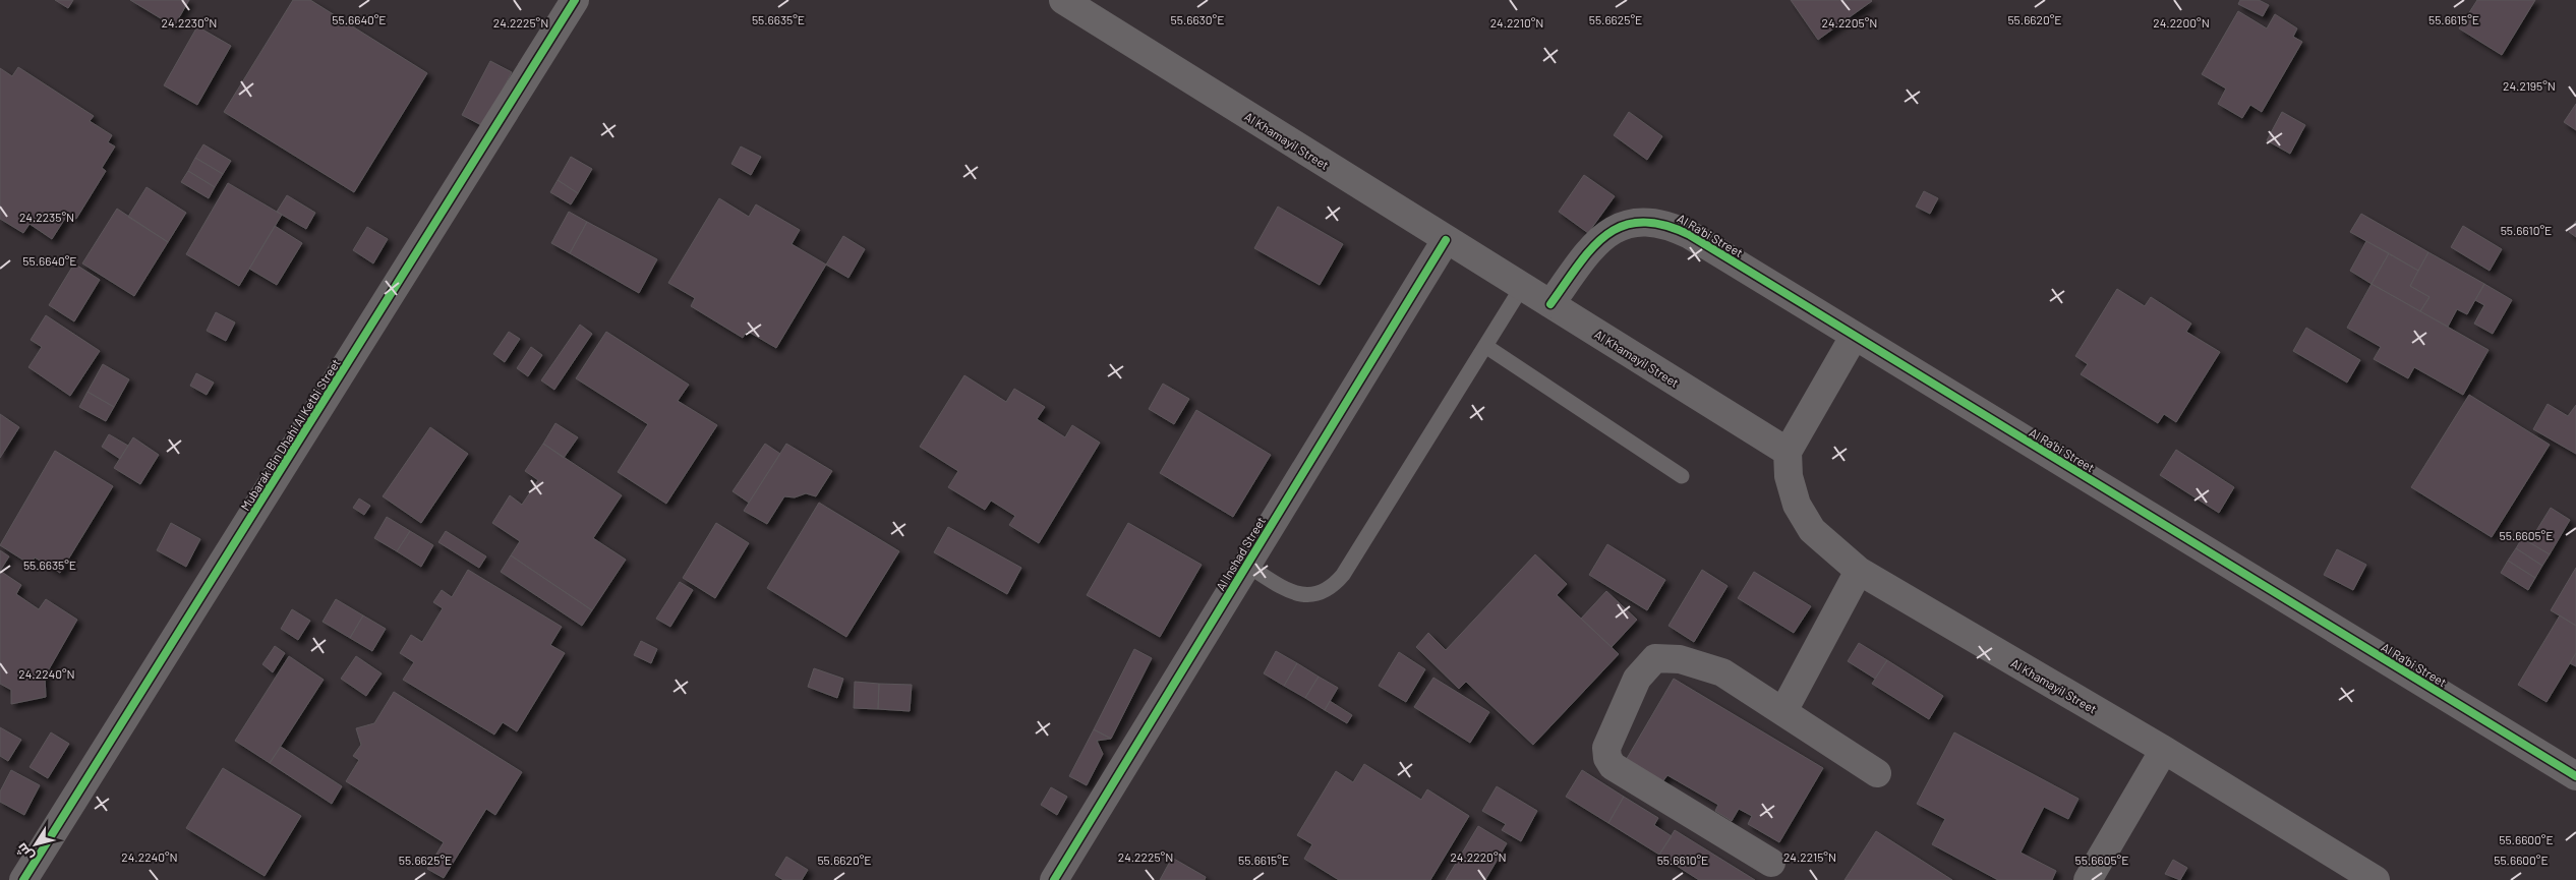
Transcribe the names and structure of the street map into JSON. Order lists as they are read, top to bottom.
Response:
{
  "streets": {
    "street": [
      "Al Khamayil Street",
      "Al Ra'bi Street",
      "Mubarak Bin Dhahi Al Ketbi Street",
      "Al Inshad Street"
    ]
  },
  "crossings": [
    ["Al Khamayil Street", "Al Ra'bi Street"],
    ["Al Khamayil Street", "Al Inshad Street"]
  ],
  "north": "bottom left",
  "coordinates": [
    "55.6625°E",
    "55.6615°E",
    "55.6640°E",
    "55.6635°E",
    "55.6630°E",
    "55.6620°E",
    "24.2230°N",
    "24.2225°N",
    "24.2210°N",
    "24.2205°N",
    "24.2200°N",
    "24.2195°N",
    "24.2235°N",
    "55.6610°E",
    "55.6605°E",
    "24.2240°N",
    "55.6600°E",
    "24.2220°N",
    "24.2215°N"
  ]
}
